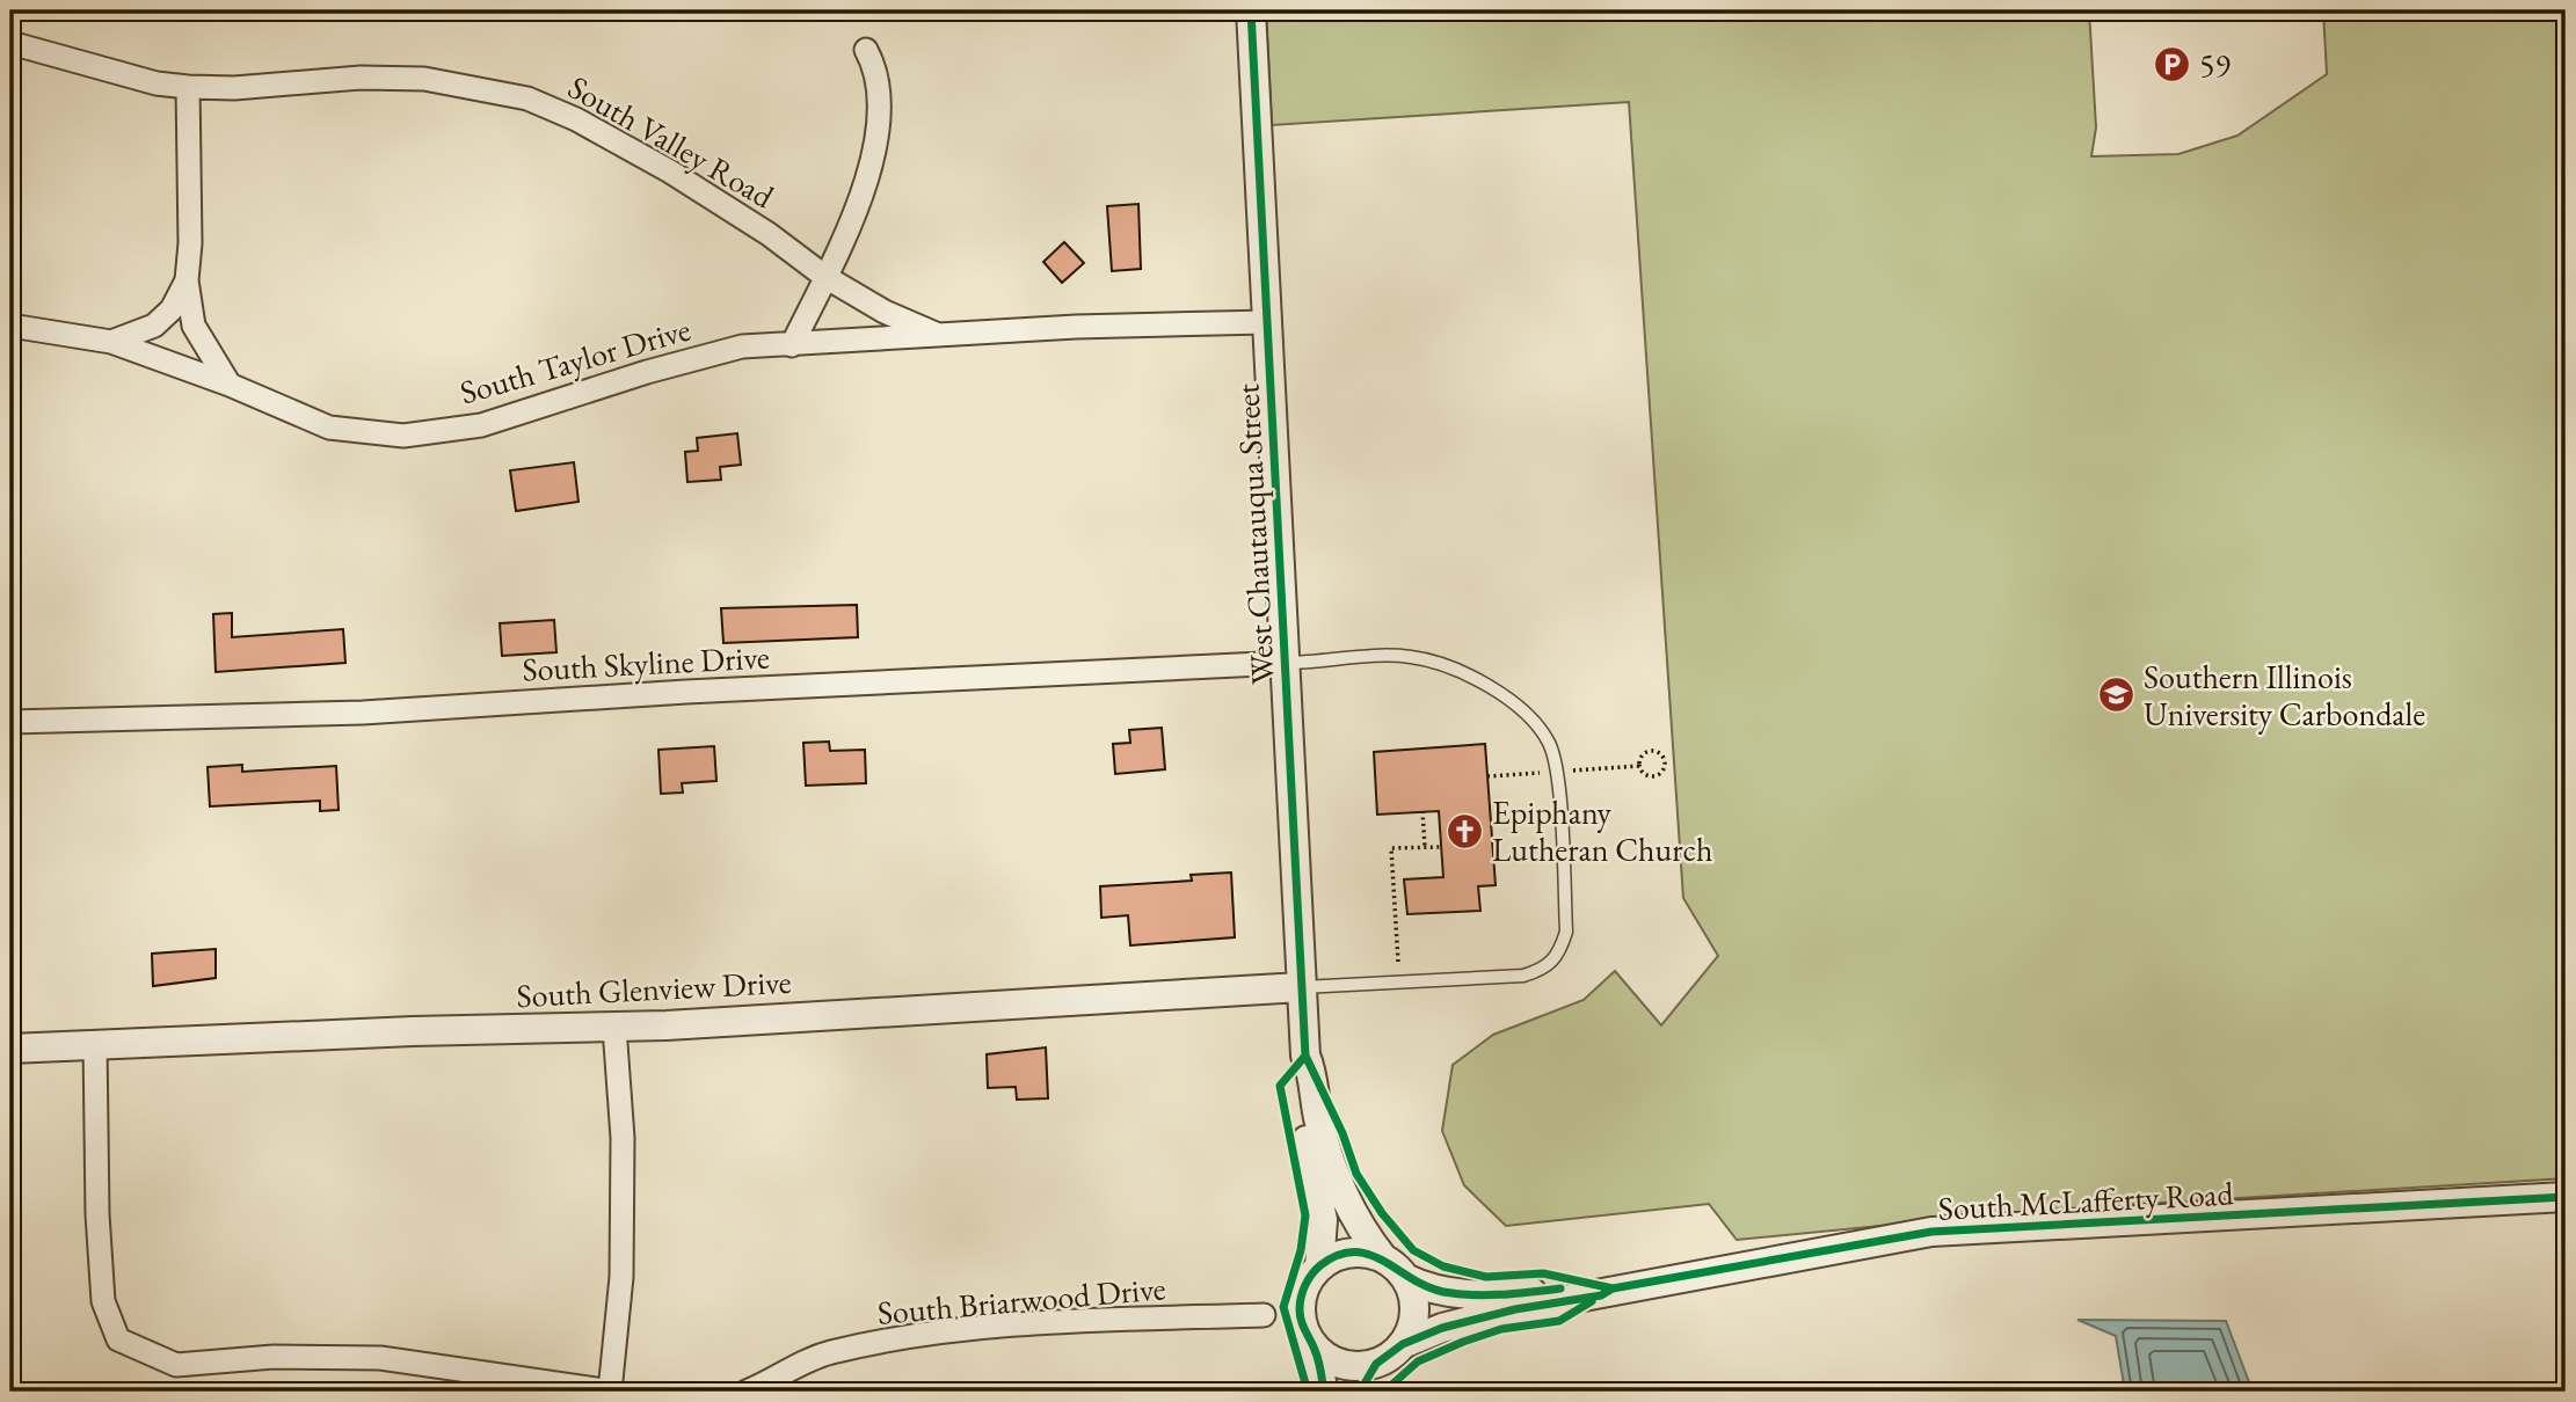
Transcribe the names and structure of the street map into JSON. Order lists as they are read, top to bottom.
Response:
{
  "streets": {
    "street": [
      "South Valley Road",
      "South Taylor Drive",
      "West Chautauqua Street",
      "South Skyline Drive",
      "South Glenview Drive",
      "South McLafferty Road",
      "South Briarwood Drive"
    ]
  },
  "crossings": [
    ["South Valley Road", "South Taylor Drive"],
    ["South Taylor Drive", "West Chautauqua Street"],
    ["West Chautauqua Street", "South Skyline Drive"],
    ["West Chautauqua Street", "South Glenview Drive"],
    ["West Chautauqua Street", "South McLafferty Road"]
  ],
  "places": {
    "parking": ["59"],
    "school or university": ["Southern Illinois University Carbondale"],
    "church": ["Epiphany Lutheran Church"]
  }
}
